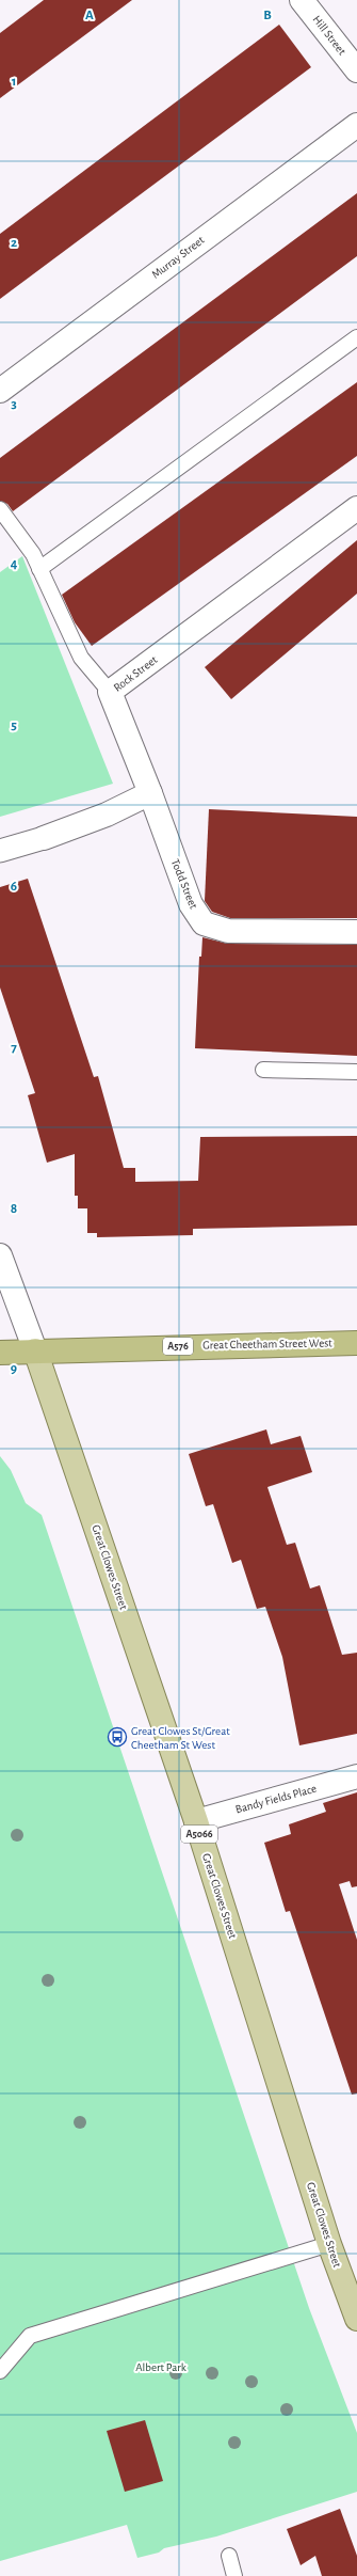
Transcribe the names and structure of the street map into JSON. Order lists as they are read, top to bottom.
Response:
{
  "streets": {
    "highway": ["Great Cheetham Street West", "A576"],
    "main road": ["Great Clowes Street", "A5066"],
    "street": [
      "Hill Street",
      "Murray Street",
      "Rock Street",
      "Todd Street",
      "Bandy Fields Place"
    ]
  },
  "crossings": [
    ["Rock Street", "Todd Street"],
    ["Great Cheetham Street West", "Great Clowes Street"],
    ["Great Clowes Street", "Bandy Fields Place"]
  ],
  "parks": ["Albert Park"],
  "places": {
    "bus stop": ["Great Clowes St/Great Cheetham St West"]
  },
  "grid": {
    "columns": ["A", "B"],
    "rows": [
      "1",
      "2",
      "3",
      "4",
      "5",
      "6",
      "7",
      "8",
      "9"
    ]
  }
}
